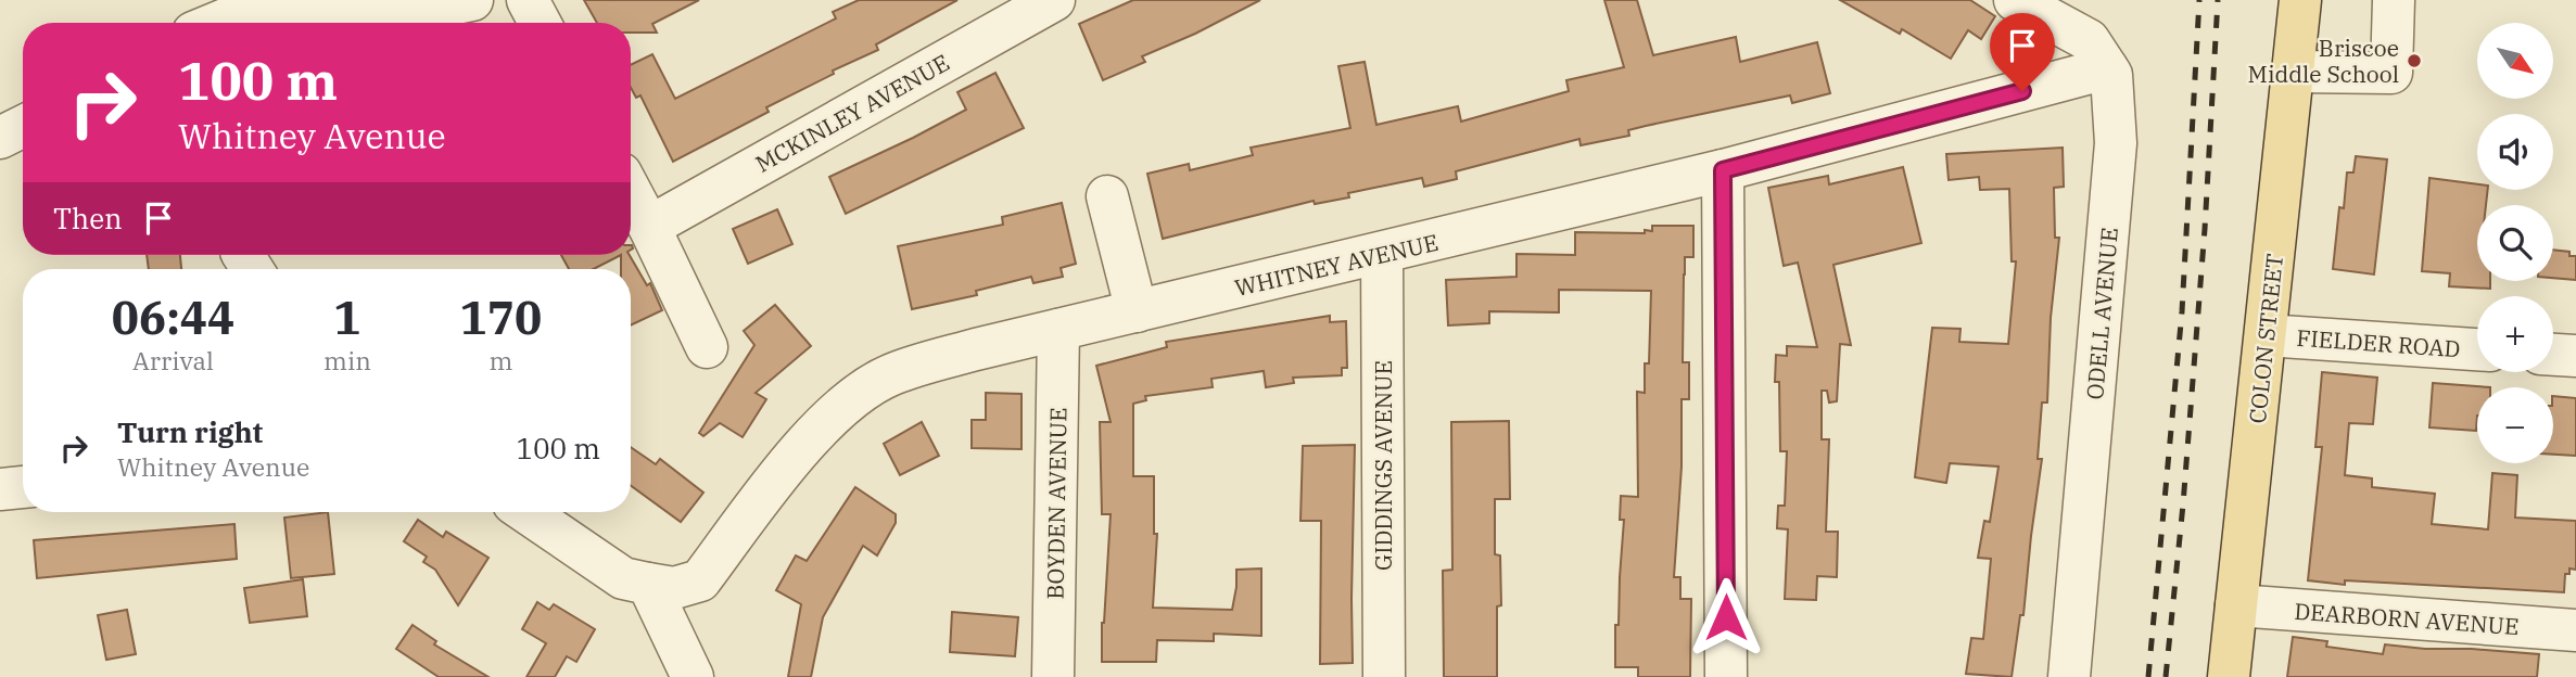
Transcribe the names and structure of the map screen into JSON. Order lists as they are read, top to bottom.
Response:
{
  "streets": {
    "main road": ["COLON STREET"],
    "street": [
      "MCKINLEY AVENUE",
      "WHITNEY AVENUE",
      "ODELL AVENUE",
      "FIELDER ROAD",
      "GIDDINGS AVENUE",
      "BOYDEN AVENUE",
      "DEARBORN AVENUE"
    ]
  },
  "crossings": [
    ["WHITNEY AVENUE", "ODELL AVENUE"],
    ["WHITNEY AVENUE", "GIDDINGS AVENUE"],
    ["WHITNEY AVENUE", "BOYDEN AVENUE"],
    ["COLON STREET", "FIELDER ROAD"],
    ["COLON STREET", "DEARBORN AVENUE"]
  ],
  "places": ["Briscoe Middle School"],
  "north": "bottom right",
  "page": {
    "map_buttons": ["+", "−"],
    "turn": ["100 m", "Whitney Avenue"],
    "then": "Then",
    "eta": [
      "06:44",
      "Arrival",
      "1",
      "min",
      "170",
      "m"
    ],
    "list": [
      {
        "name": "Turn right",
        "note": "Whitney Avenue",
        "value": "100 m"
      }
    ]
  }
}
